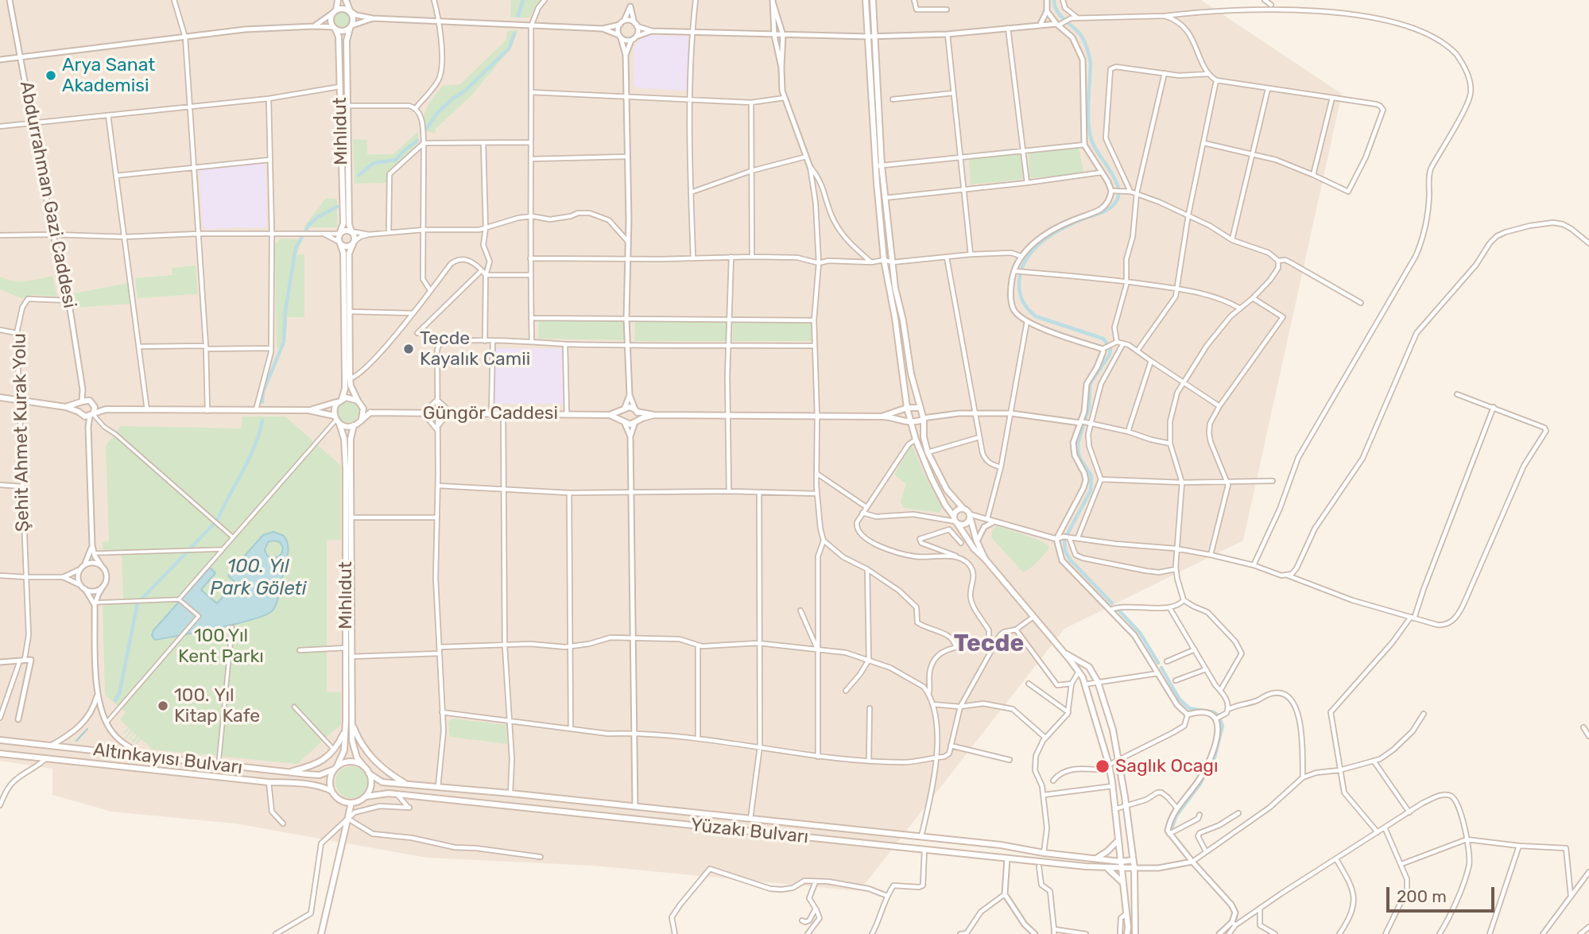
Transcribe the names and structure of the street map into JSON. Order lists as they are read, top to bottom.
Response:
{
  "streets": {
    "main road": [
      "Mıhlıdut",
      "Güngör Caddesi",
      "Altınkayısı Bulvarı",
      "Yüzakı Bulvarı"
    ],
    "street": ["Abdurrahman Gazi Caddesi", "Şehit Ahmet Kurak Yolu"]
  },
  "crossings": [
    ["Mıhlıdut", "Altınkayısı Bulvarı"],
    ["Mıhlıdut", "Yüzakı Bulvarı"],
    ["Abdurrahman Gazi Caddesi", "Şehit Ahmet Kurak Yolu"],
    ["Altınkayısı Bulvarı", "Yüzakı Bulvarı"]
  ],
  "districts": ["Tecde"],
  "water": ["100. Yıl Park Göleti"],
  "parks": ["100.Yıl Kent Parkı"],
  "places": [
    "Arya Sanat Akademisi",
    "Tecde Kayalık Camii",
    "100. Yıl Kitap Kafe",
    "Saglık Ocagı"
  ],
  "scale_bar": "200 m"
}
